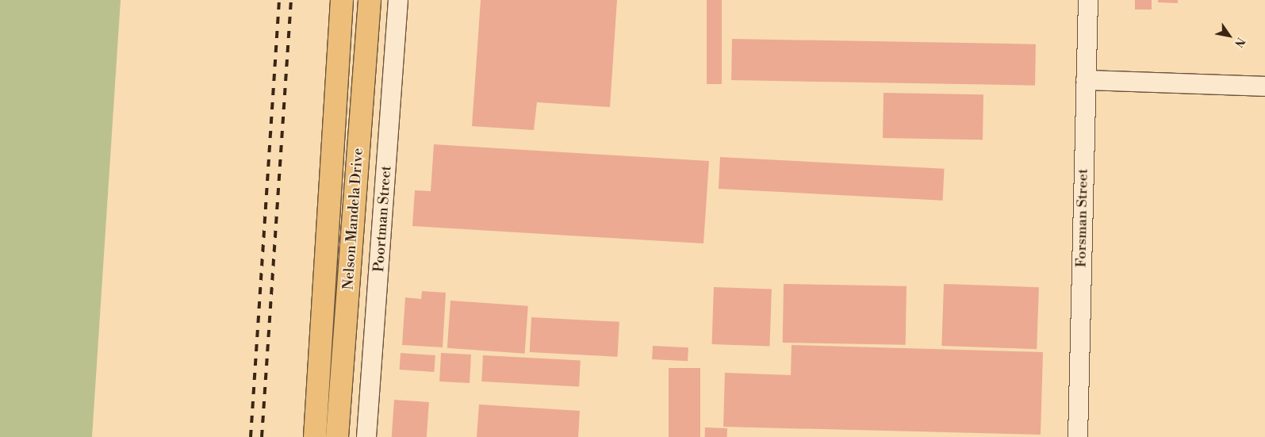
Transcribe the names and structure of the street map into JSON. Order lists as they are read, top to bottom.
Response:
{
  "streets": {
    "highway": ["Nelson Mandela Drive"],
    "street": ["Forsman Street", "Poortman Street"]
  },
  "north": "bottom right"
}
